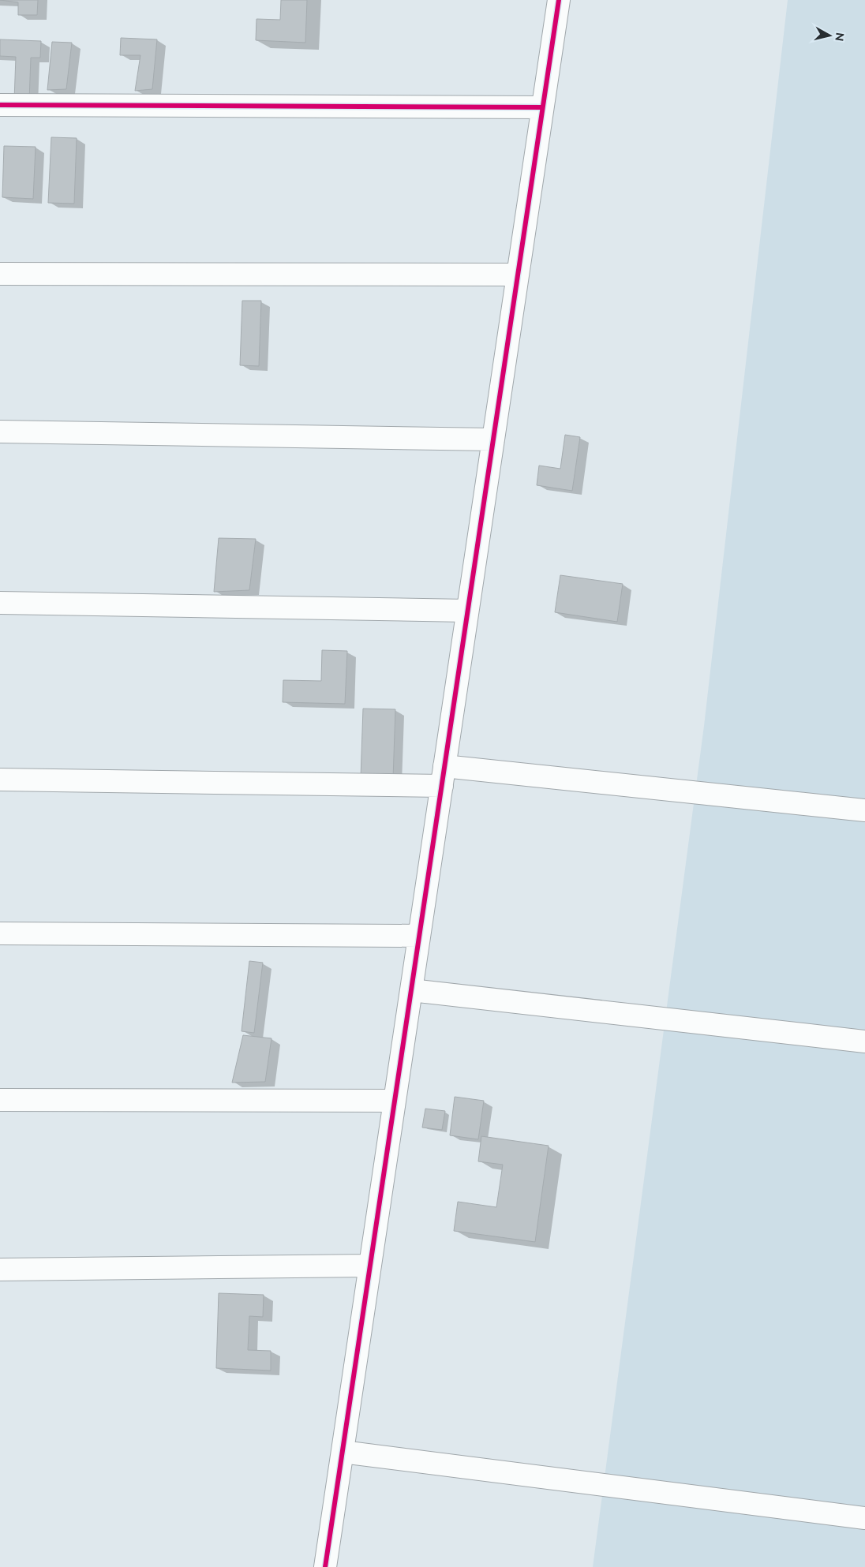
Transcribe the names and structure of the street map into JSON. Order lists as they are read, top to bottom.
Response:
{
  "north": "right"
}
